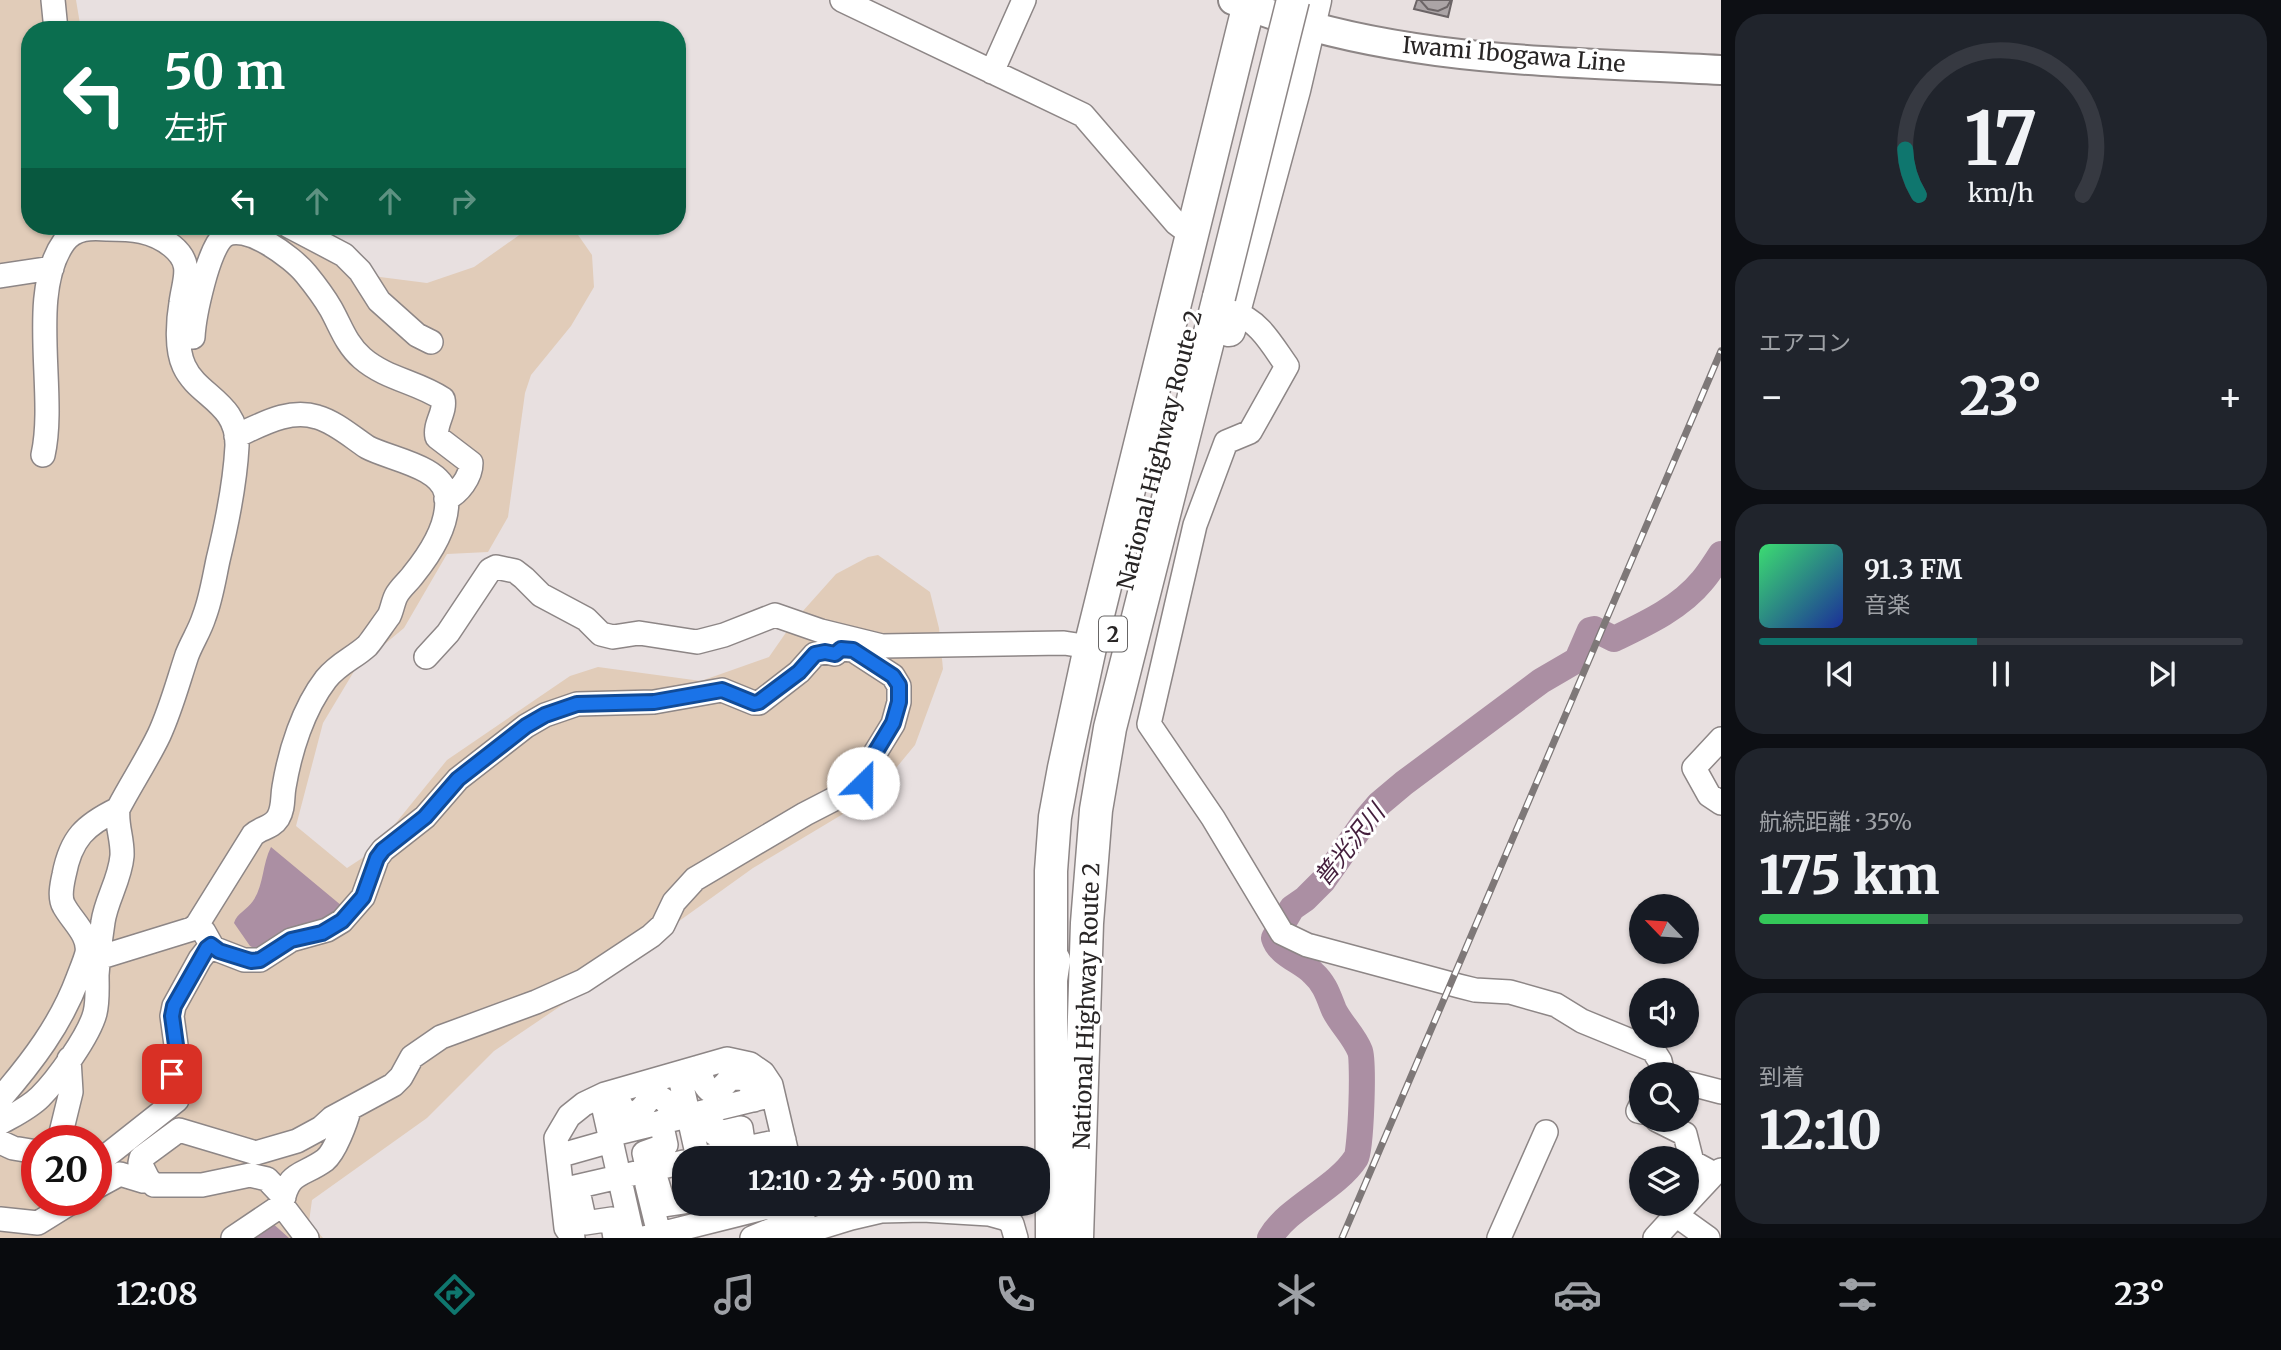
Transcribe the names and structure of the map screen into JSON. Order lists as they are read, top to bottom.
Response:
{
  "streets": {
    "highway": ["National Highway Route 2", "2"],
    "main road": ["Iwami Ibogawa Line"]
  },
  "crossings": [
    ["Iwami Ibogawa Line", "National Highway Route 2"]
  ],
  "water": ["普光沢川"],
  "north": "top left",
  "page": {
    "turn": ["50 m", "左折"],
    "tile": [
      "エアコン",
      ["航続距離 · 35%", "175 km"],
      ["到着", "12:10"]
    ],
    "heat": ["−", "23°", "+"],
    "song": ["91.3 FM", "音楽"],
    "limit": "20",
    "trip": "12:10 · 2 分 · 500 m",
    "tabs": ["12:08", "23°"],
    "gauge": ["17", "km/h"]
  }
}
